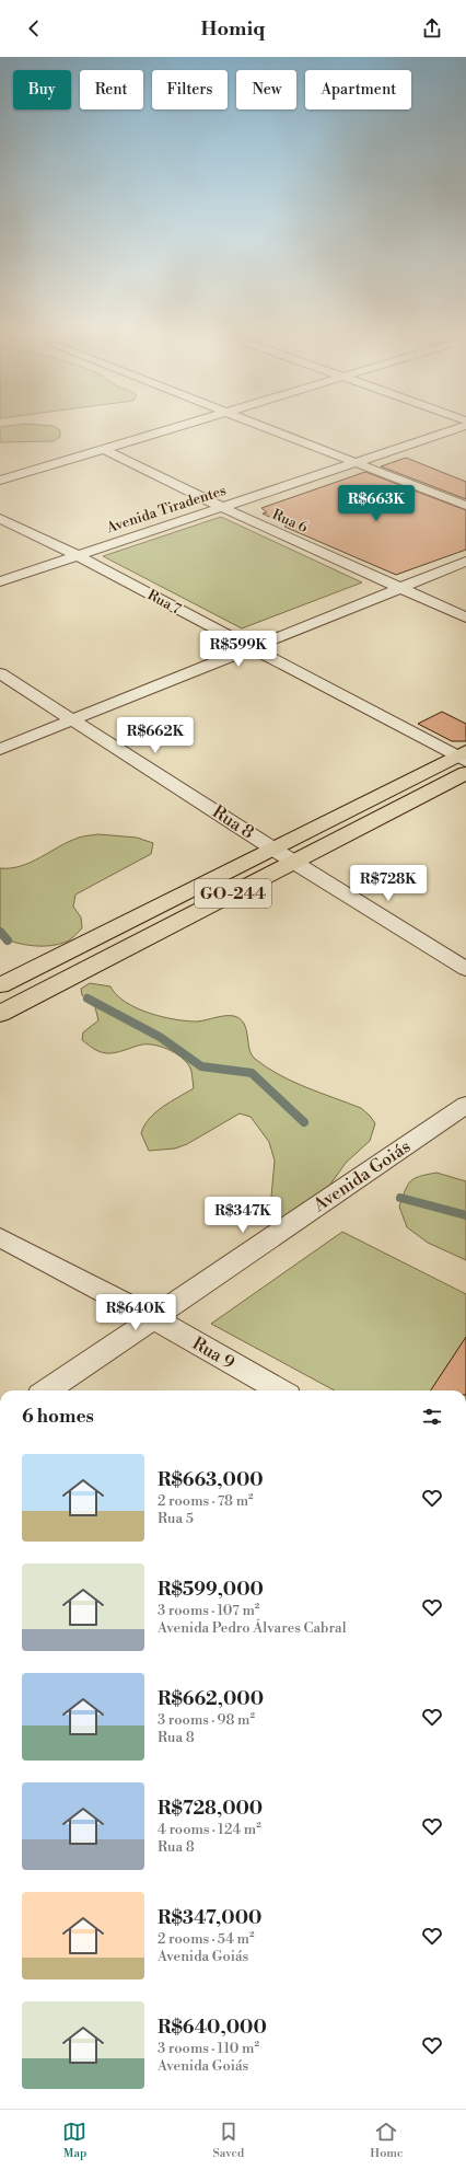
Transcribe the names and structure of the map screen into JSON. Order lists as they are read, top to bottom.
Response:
{
  "streets": {
    "main road": ["GO-244"],
    "street": [
      "Avenida Tiradentes",
      "Rua 6",
      "Rua 7",
      "Rua 8",
      "Avenida Goiás",
      "Rua 9"
    ]
  },
  "crossings": [
    ["Avenida Tiradentes", "Rua 6"],
    ["Avenida Tiradentes", "Rua 7"],
    ["Rua 7", "GO-244"],
    ["Rua 8", "GO-244"],
    ["Avenida Goiás", "Rua 9"]
  ],
  "page": {
    "header": "Homiq",
    "chip": [
      "Buy",
      "Rent",
      "Filters",
      "New",
      "Apartment"
    ],
    "price": [
      "R$663K",
      "R$599K",
      "R$662K",
      "R$728K",
      "R$347K",
      "R$640K"
    ],
    "heading": "6 homes",
    "list": [
      {
        "name": "R$663,000",
        "note": "2 rooms · 78 m² · Rua 5"
      },
      {
        "name": "R$599,000",
        "note": "3 rooms · 107 m² · Avenida Pedro Álvares Cabral"
      },
      {
        "name": "R$662,000",
        "note": "3 rooms · 98 m² · Rua 8"
      },
      {
        "name": "R$728,000",
        "note": "4 rooms · 124 m² · Rua 8"
      },
      {
        "name": "R$347,000",
        "note": "2 rooms · 54 m² · Avenida Goiás"
      },
      {
        "name": "R$640,000",
        "note": "3 rooms · 110 m² · Avenida Goiás"
      }
    ],
    "tabs": ["Map", "Saved", "Home"]
  }
}
